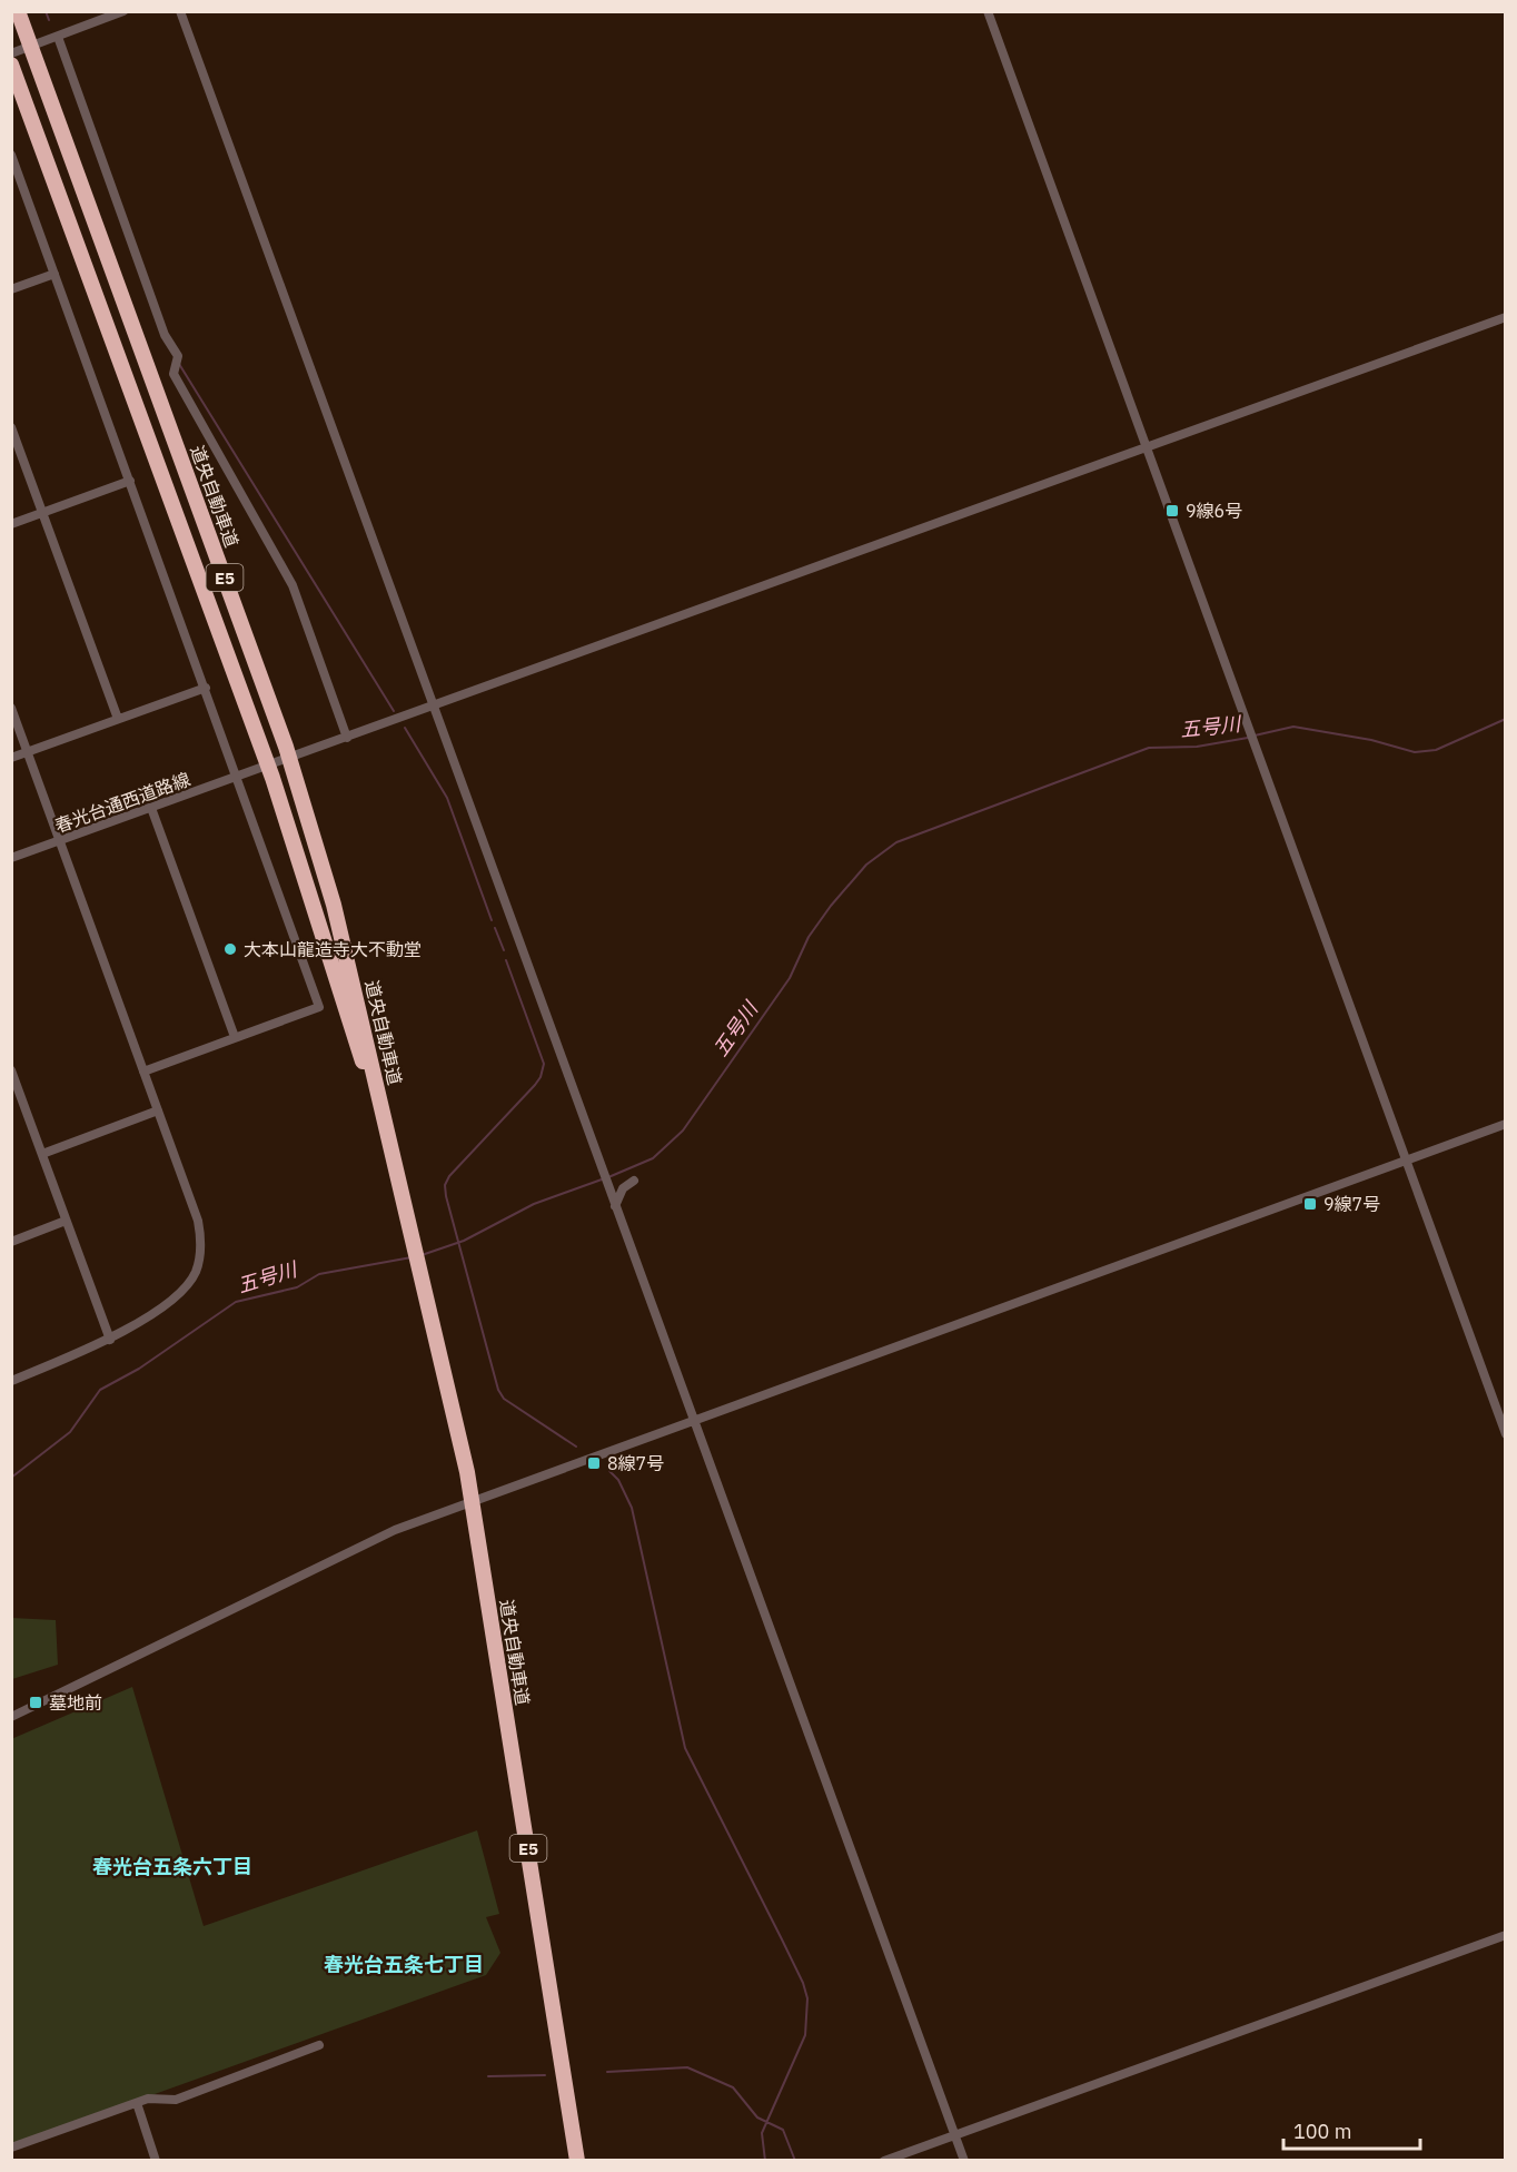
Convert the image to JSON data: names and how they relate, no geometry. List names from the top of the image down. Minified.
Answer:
{"streets":{"highway":["道央自動車道","E5"],"street":["春光台通西道路線"]},"districts":["春光台五条六丁目","春光台五条七丁目"],"water":["五号川"],"places":{"transit":["9線6号","9線7号","8線7号","墓地前"],"other":["大本山龍造寺大不動堂"]},"scale_bar":"100 m"}
